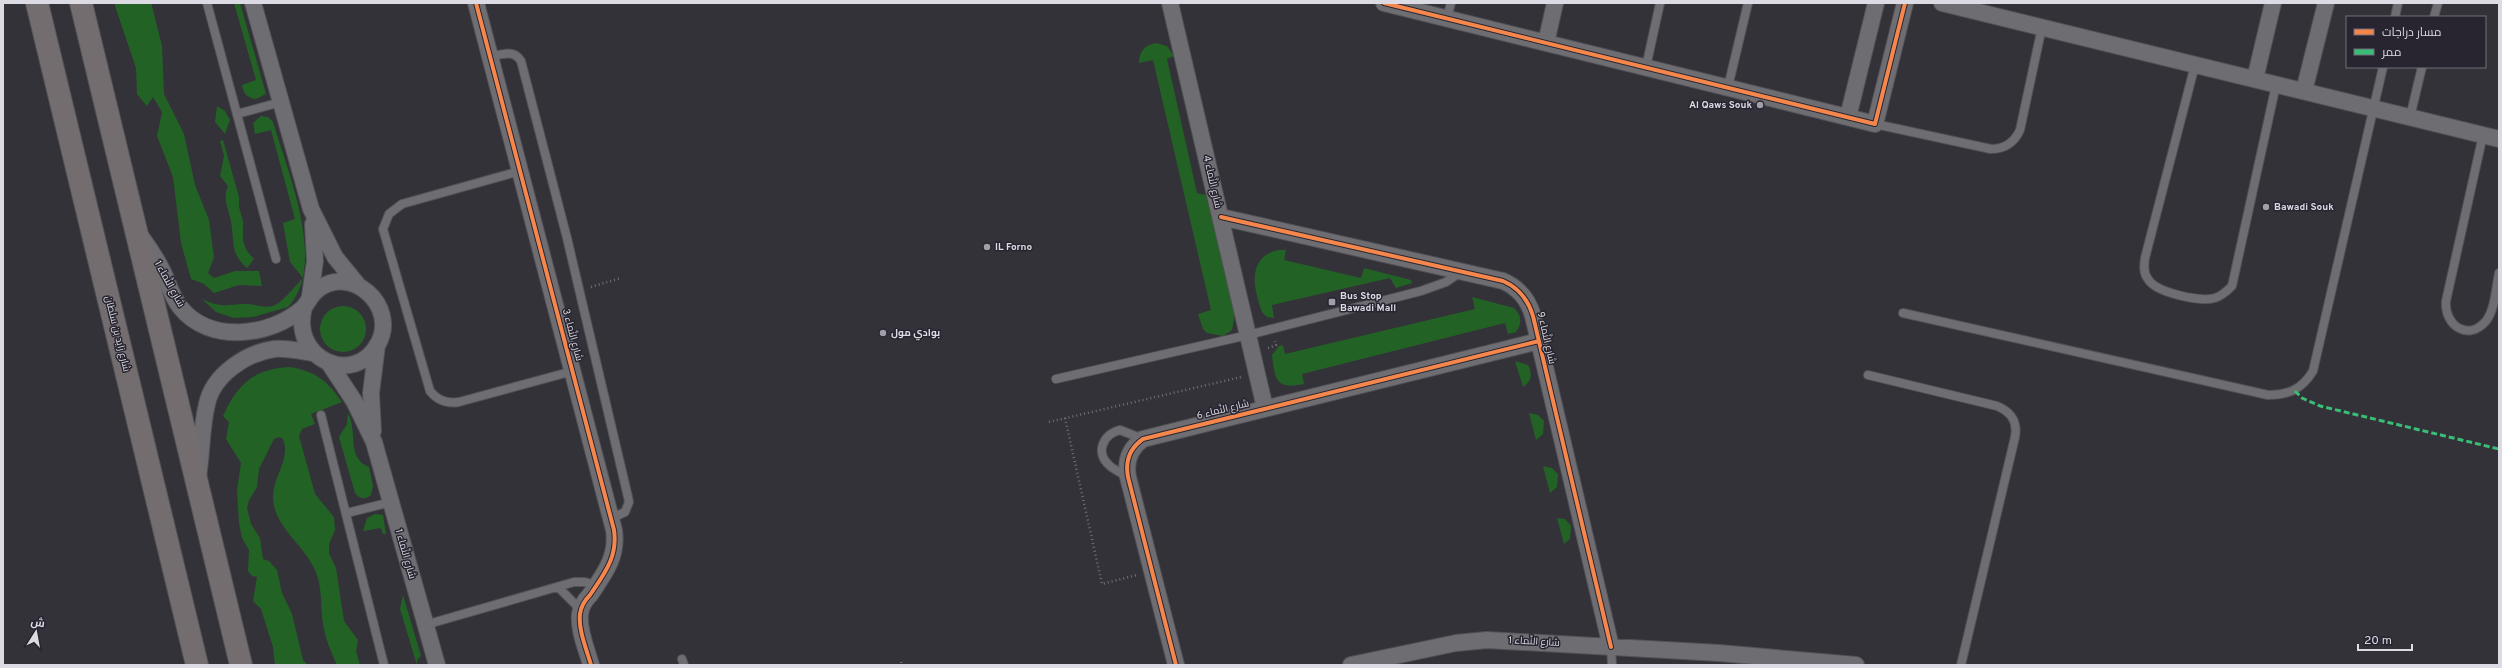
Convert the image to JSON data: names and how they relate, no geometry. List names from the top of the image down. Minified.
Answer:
{"streets":{"highway":["شارع زايد بن سلطان"],"street":["شارع النَّماء 4","شارع النَّماء 1","شارع النَّماء 3","شارع النَّماء 9","شارع النَّماء 6"]},"crossings":[["شارع النَّماء 4","شارع النَّماء 9"],["شارع النَّماء 4","شارع النَّماء 6"],["شارع النَّماء 1","شارع النَّماء 9"],["شارع النَّماء 9","شارع النَّماء 6"]],"places":{"other":["Al Qaws Souk","Bawadi Souk","IL Forno","بوادي مول"],"transit":["Bus Stop Bawadi Mall"]},"legend":["مسار دراجات","ممر"],"scale_bar":"20 m","north":"top"}
